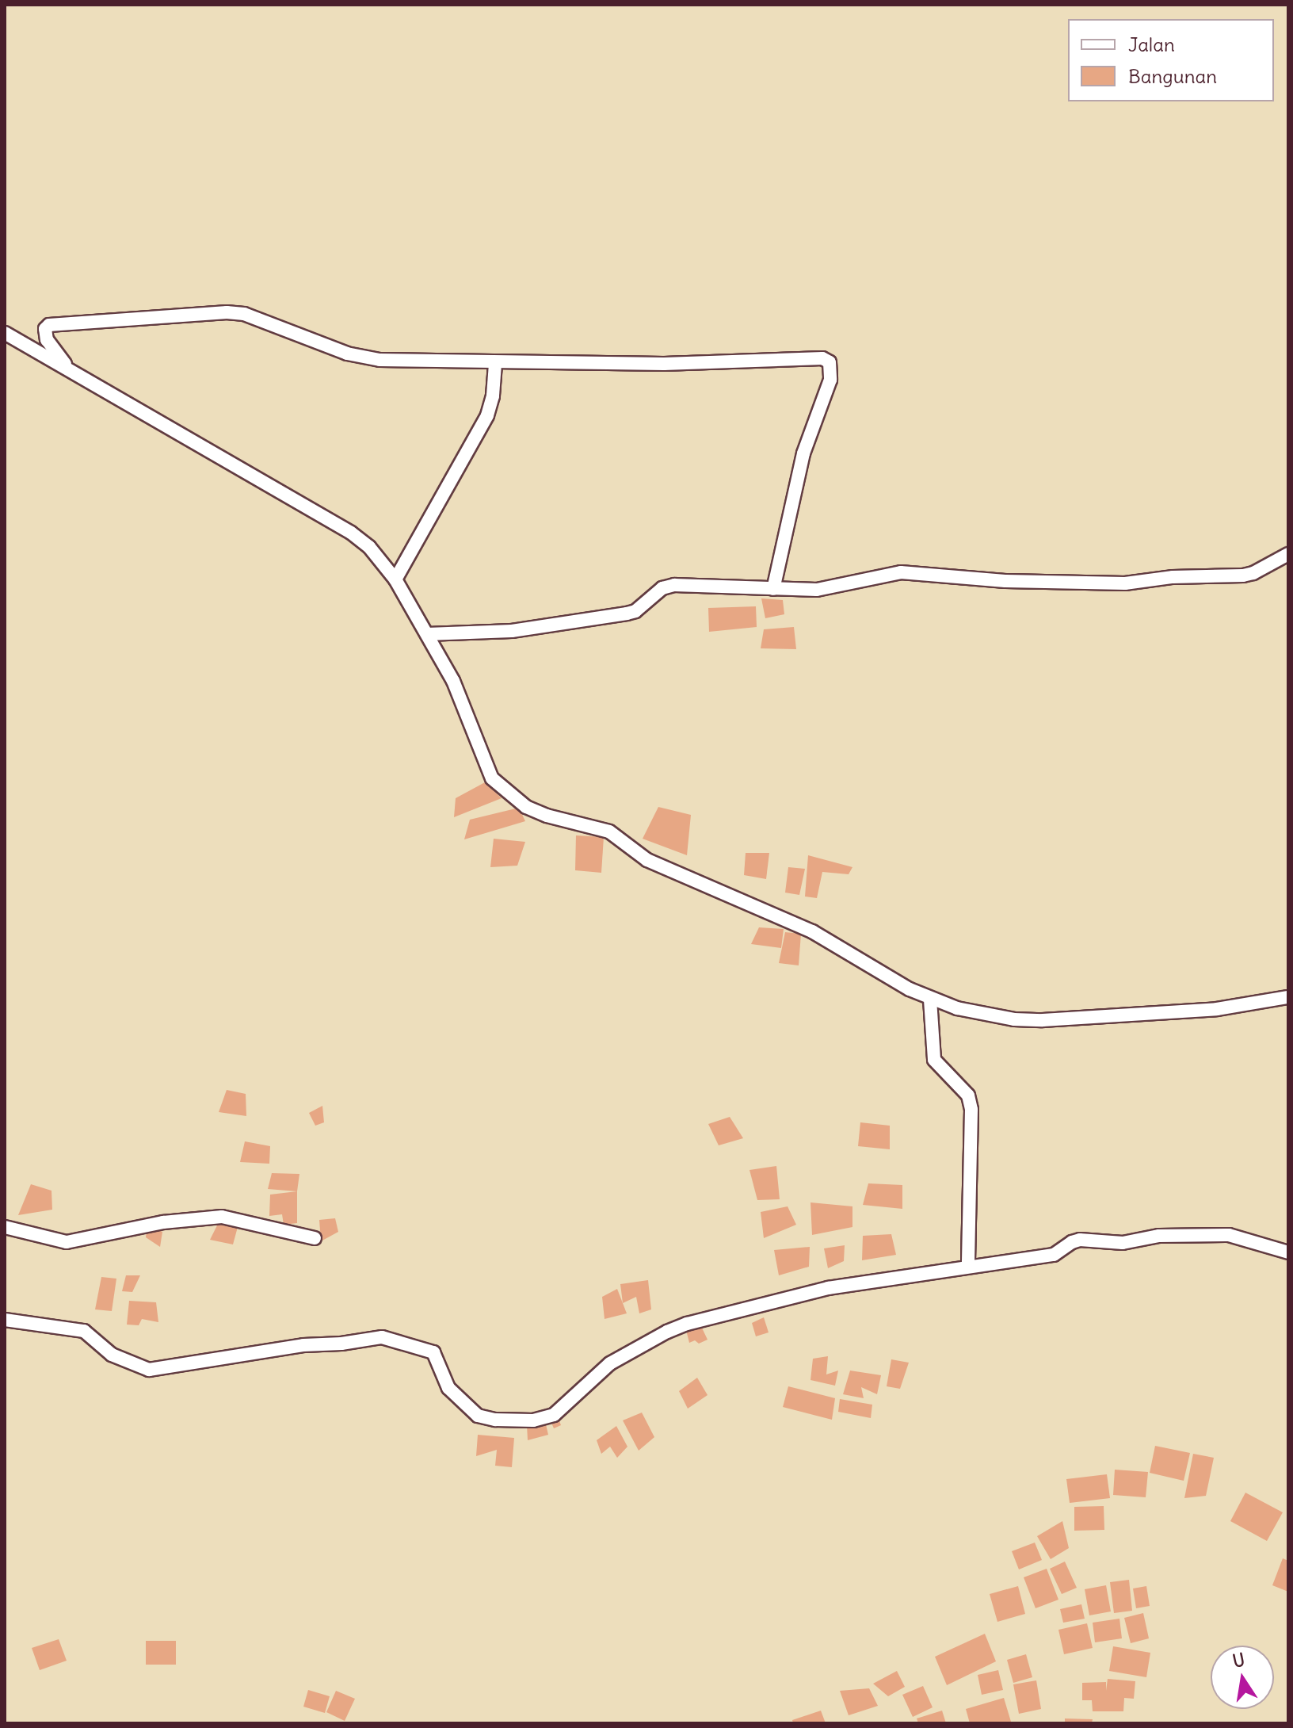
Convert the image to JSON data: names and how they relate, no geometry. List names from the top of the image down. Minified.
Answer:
{"legend":["Jalan","Bangunan"],"north":"top"}
